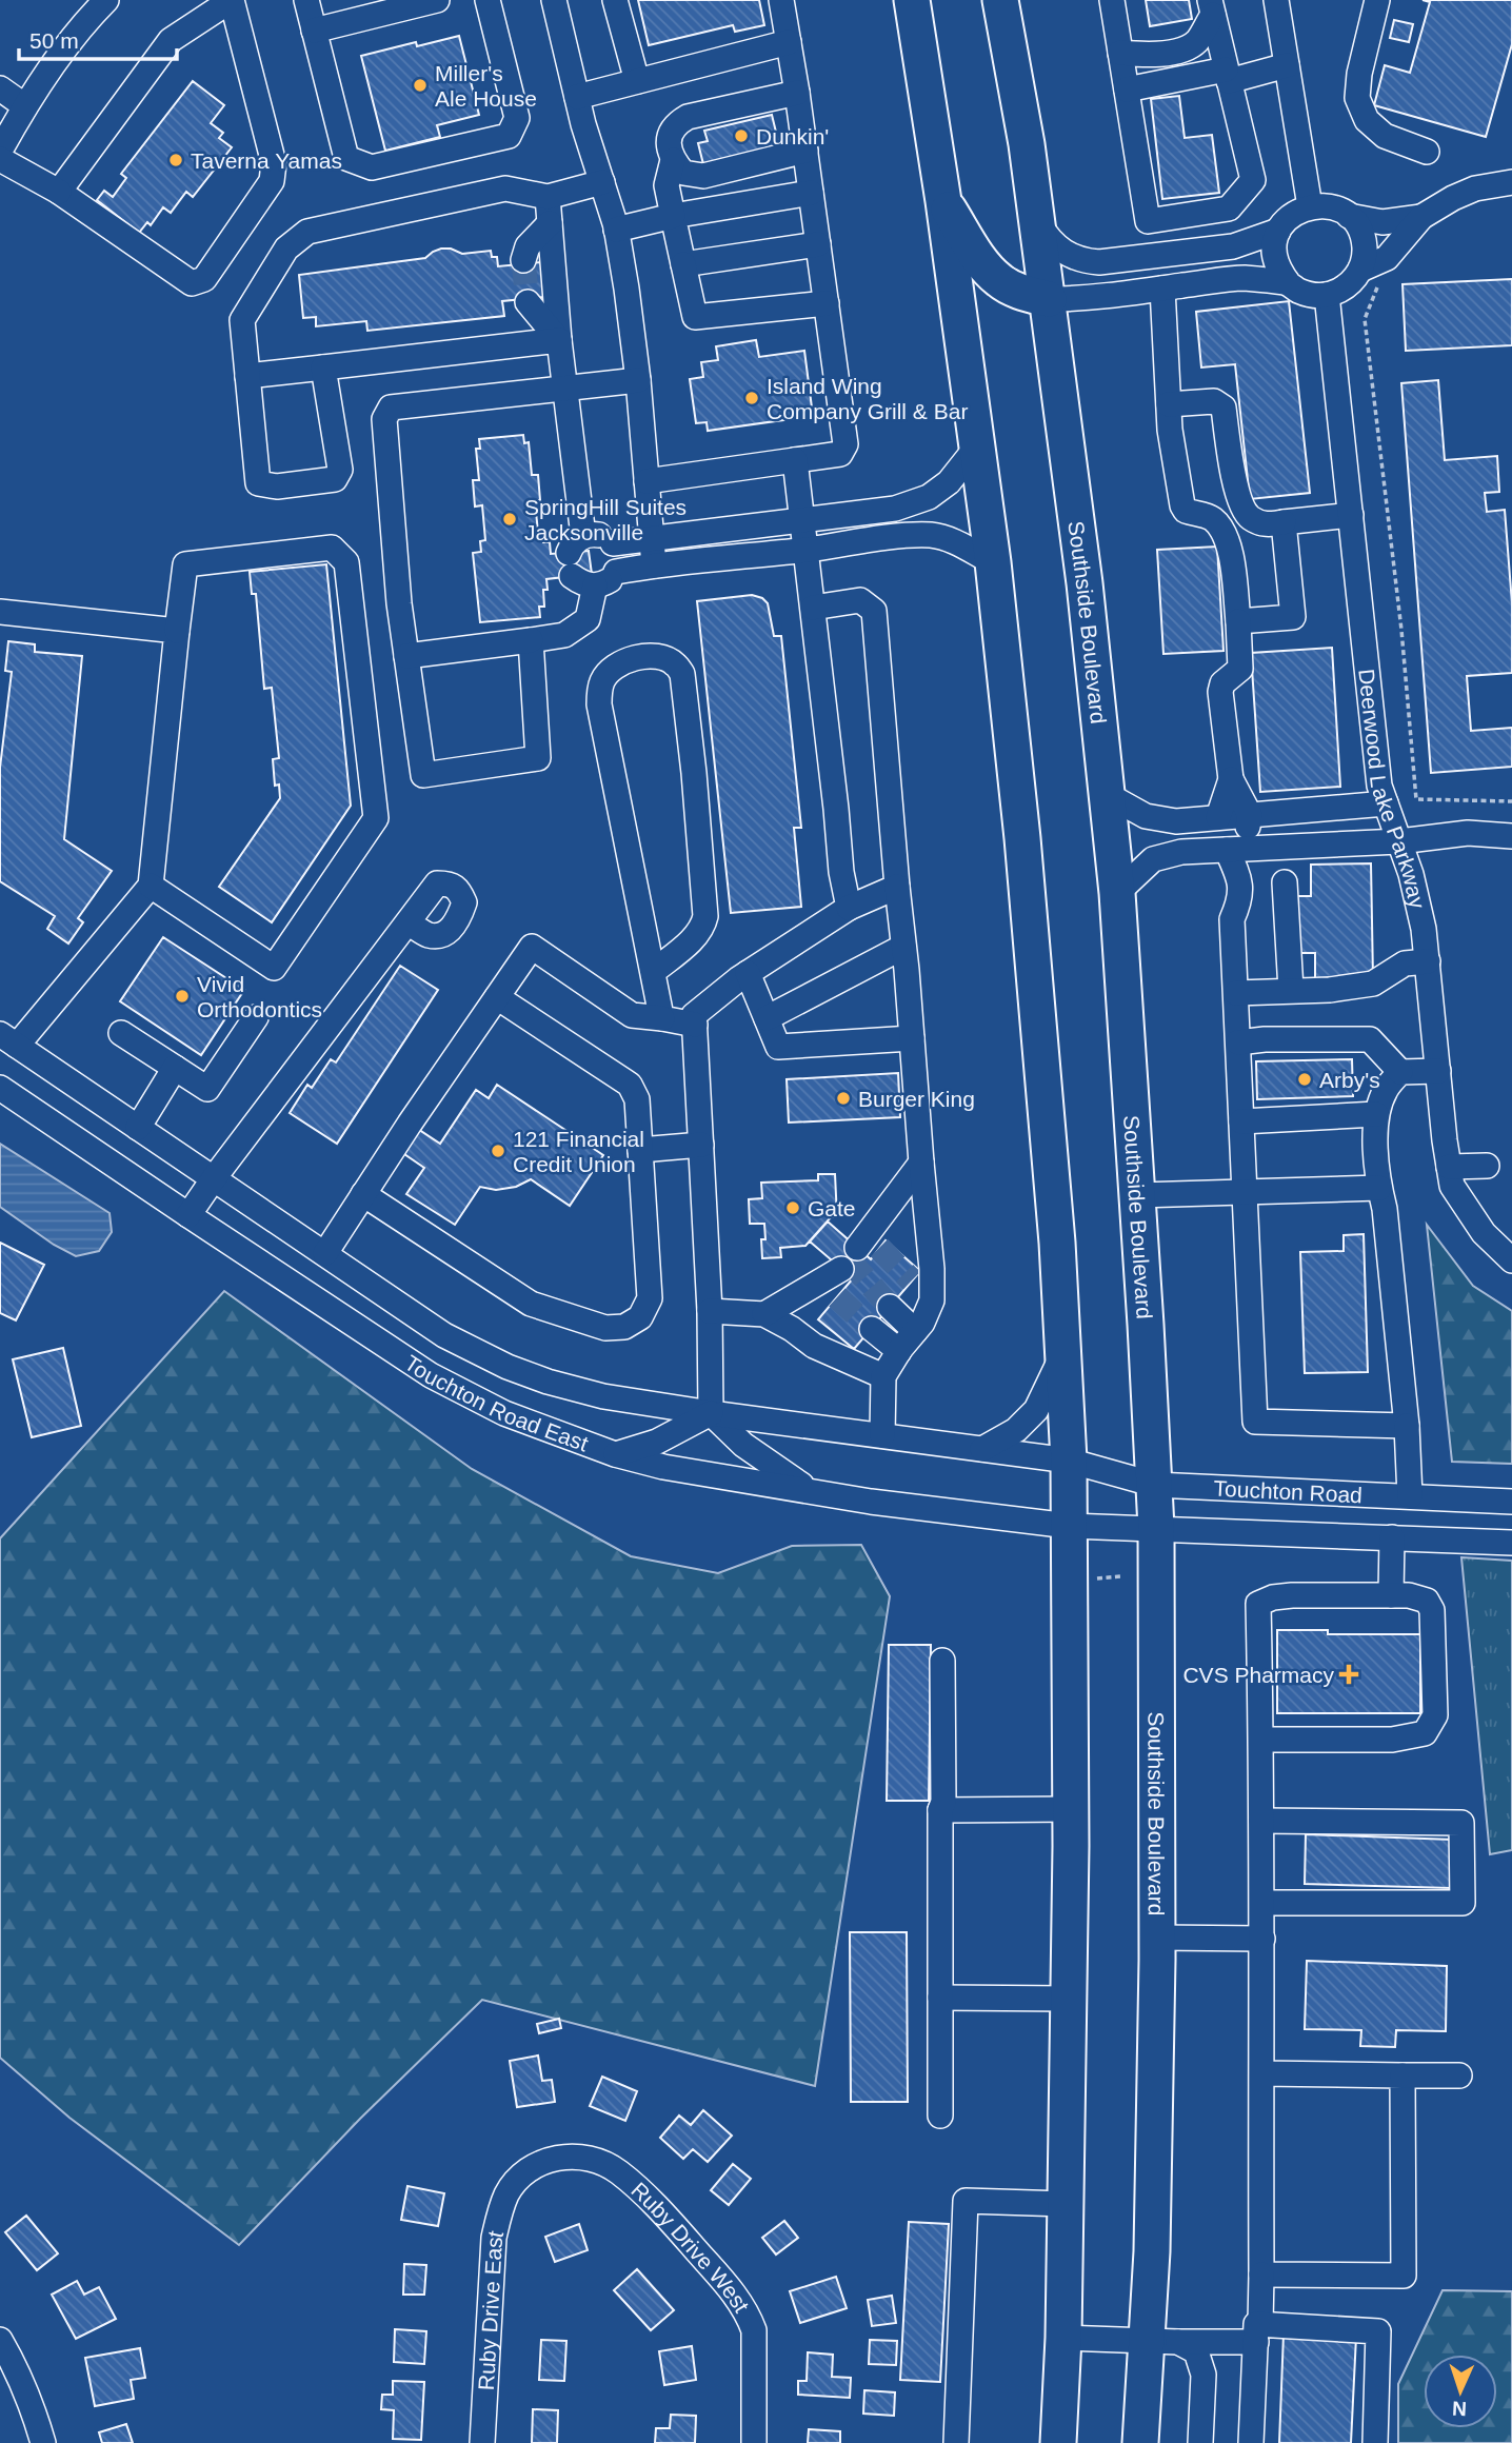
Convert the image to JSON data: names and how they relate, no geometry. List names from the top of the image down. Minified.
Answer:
{"streets":{"highway":["Southside Boulevard"],"street":["Deerwood Lake Parkway","Touchton Road East","Touchton Road","Ruby Drive West","Ruby Drive East"]},"crossings":[["Southside Boulevard","Touchton Road"],["Touchton Road East","Touchton Road"],["Ruby Drive West","Ruby Drive East"]],"places":{"other":["Miller's Ale House","Dunkin'","Taverna Yamas","Island Wing Company Grill & Bar","SpringHill Suites Jacksonville","Vivid Orthodontics","Arby's","Burger King","121 Financial Credit Union","Gate"],"health":["CVS Pharmacy"]},"scale_bar":"50 m","north":"bottom"}
